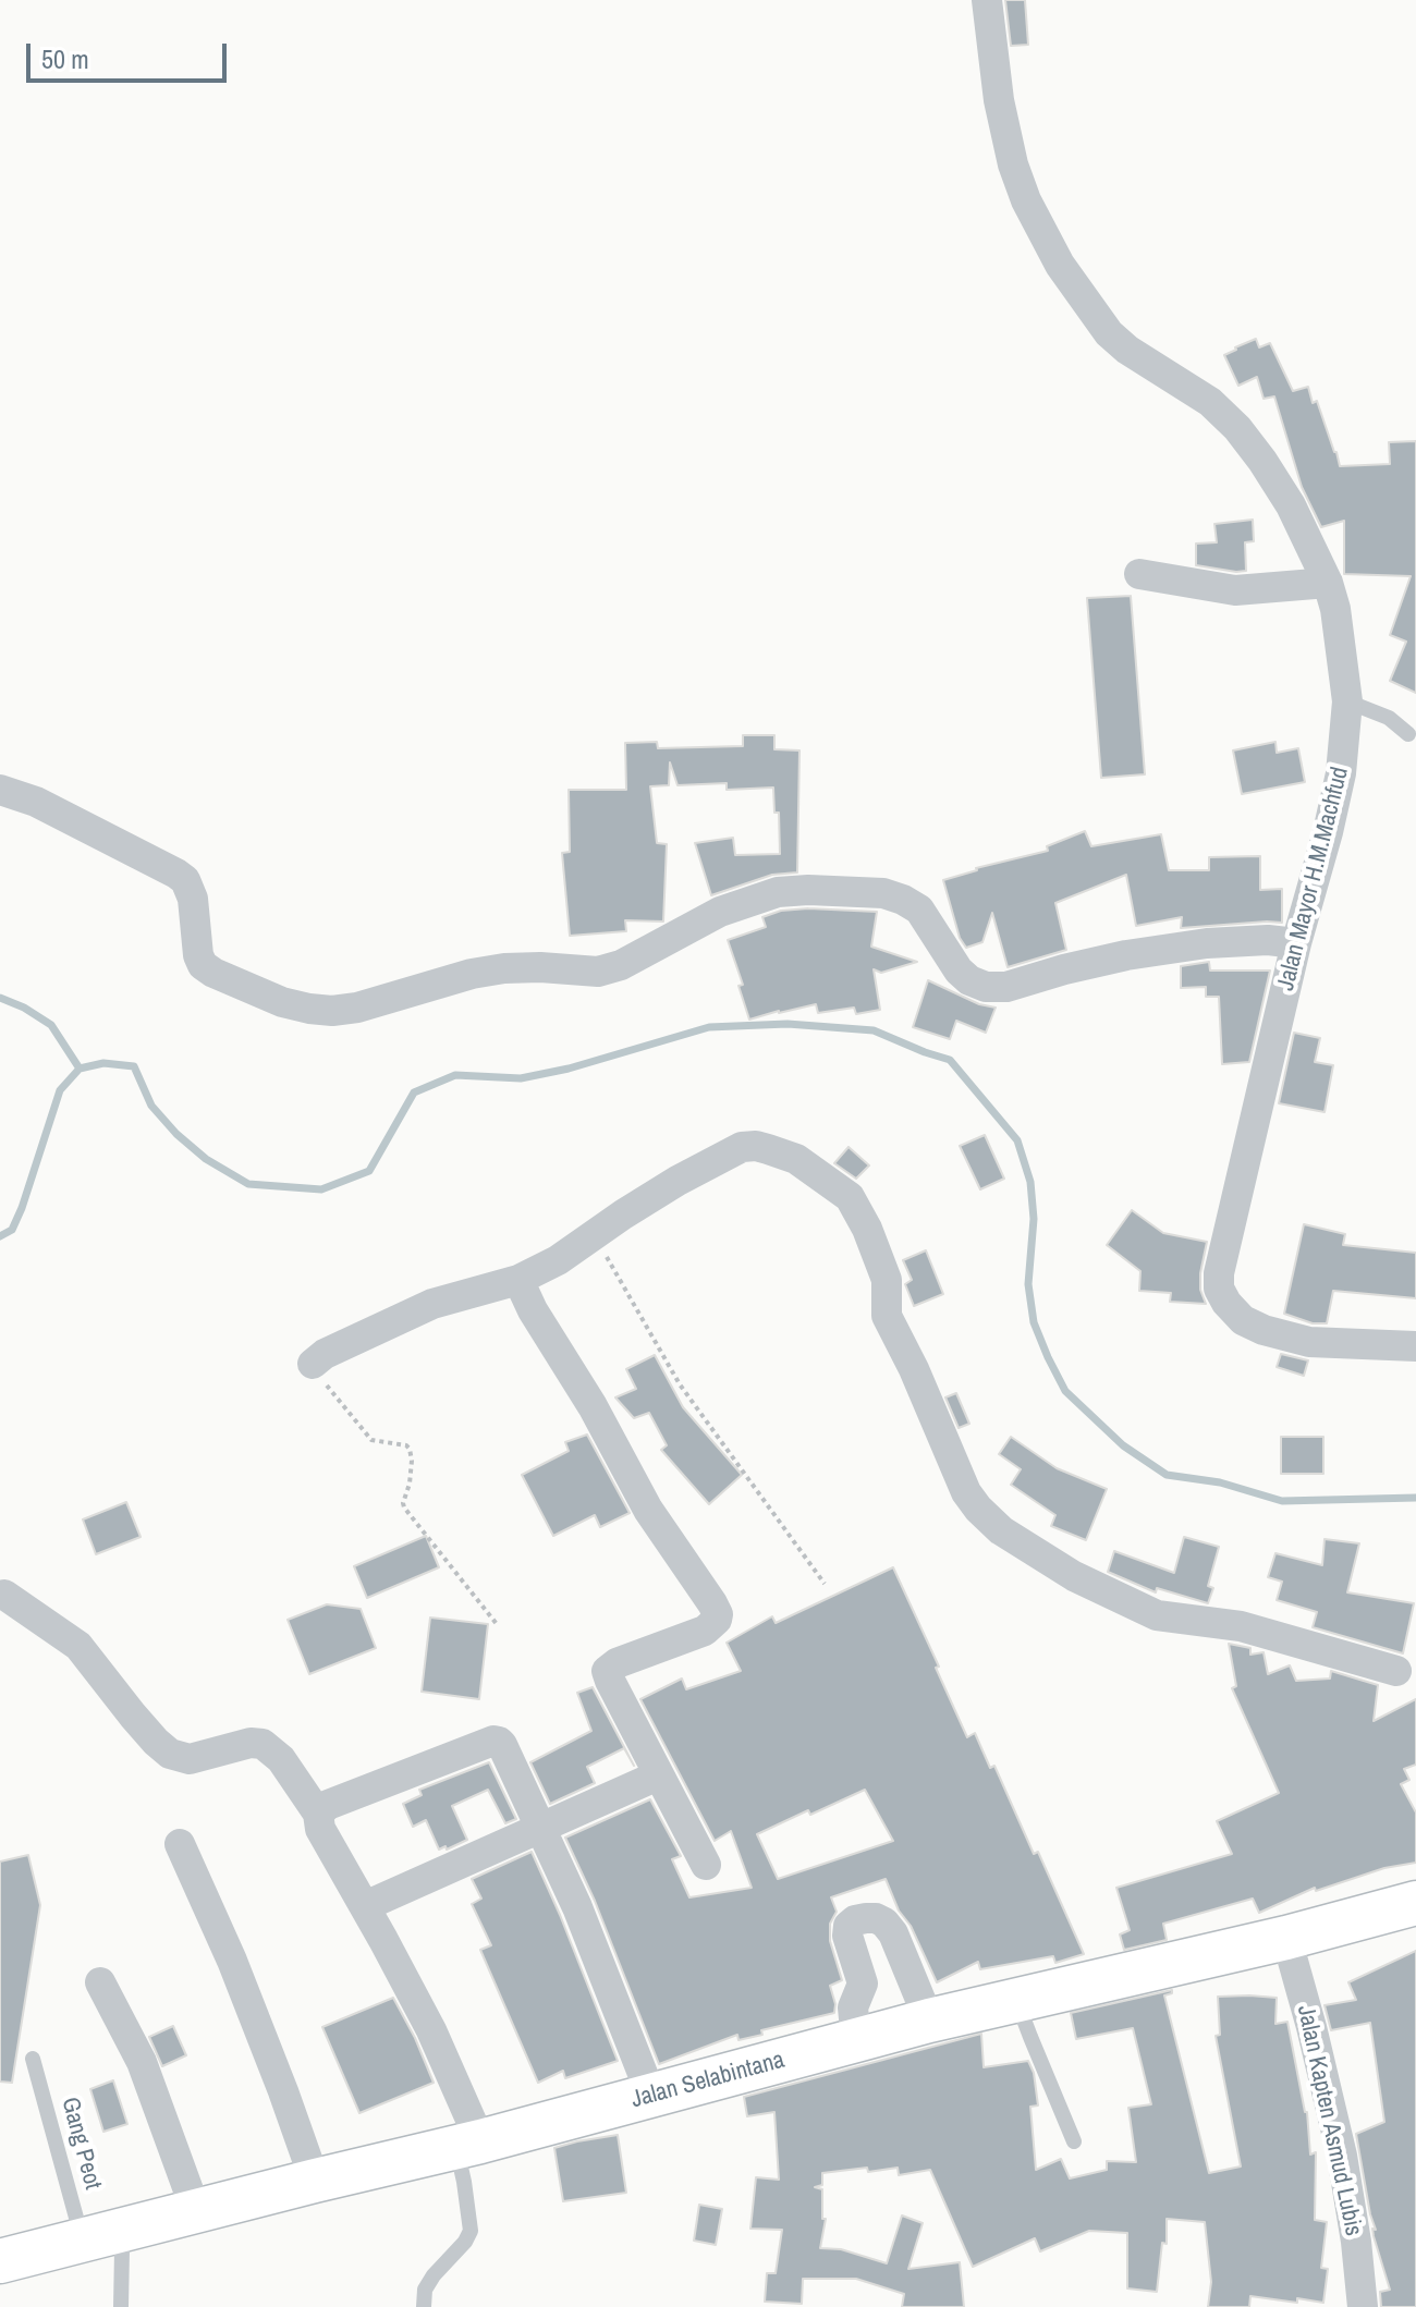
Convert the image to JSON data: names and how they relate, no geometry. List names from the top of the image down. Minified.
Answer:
{"streets":{"street":["Jalan Mayor H.M.Machfud","Jalan Selabintana","Jalan Kapten Asmud Lubis"],"lane":["Gang Peot"]},"crossings":[["Jalan Selabintana","Jalan Kapten Asmud Lubis"],["Jalan Selabintana","Gang Peot"]],"scale_bar":"50 m"}
